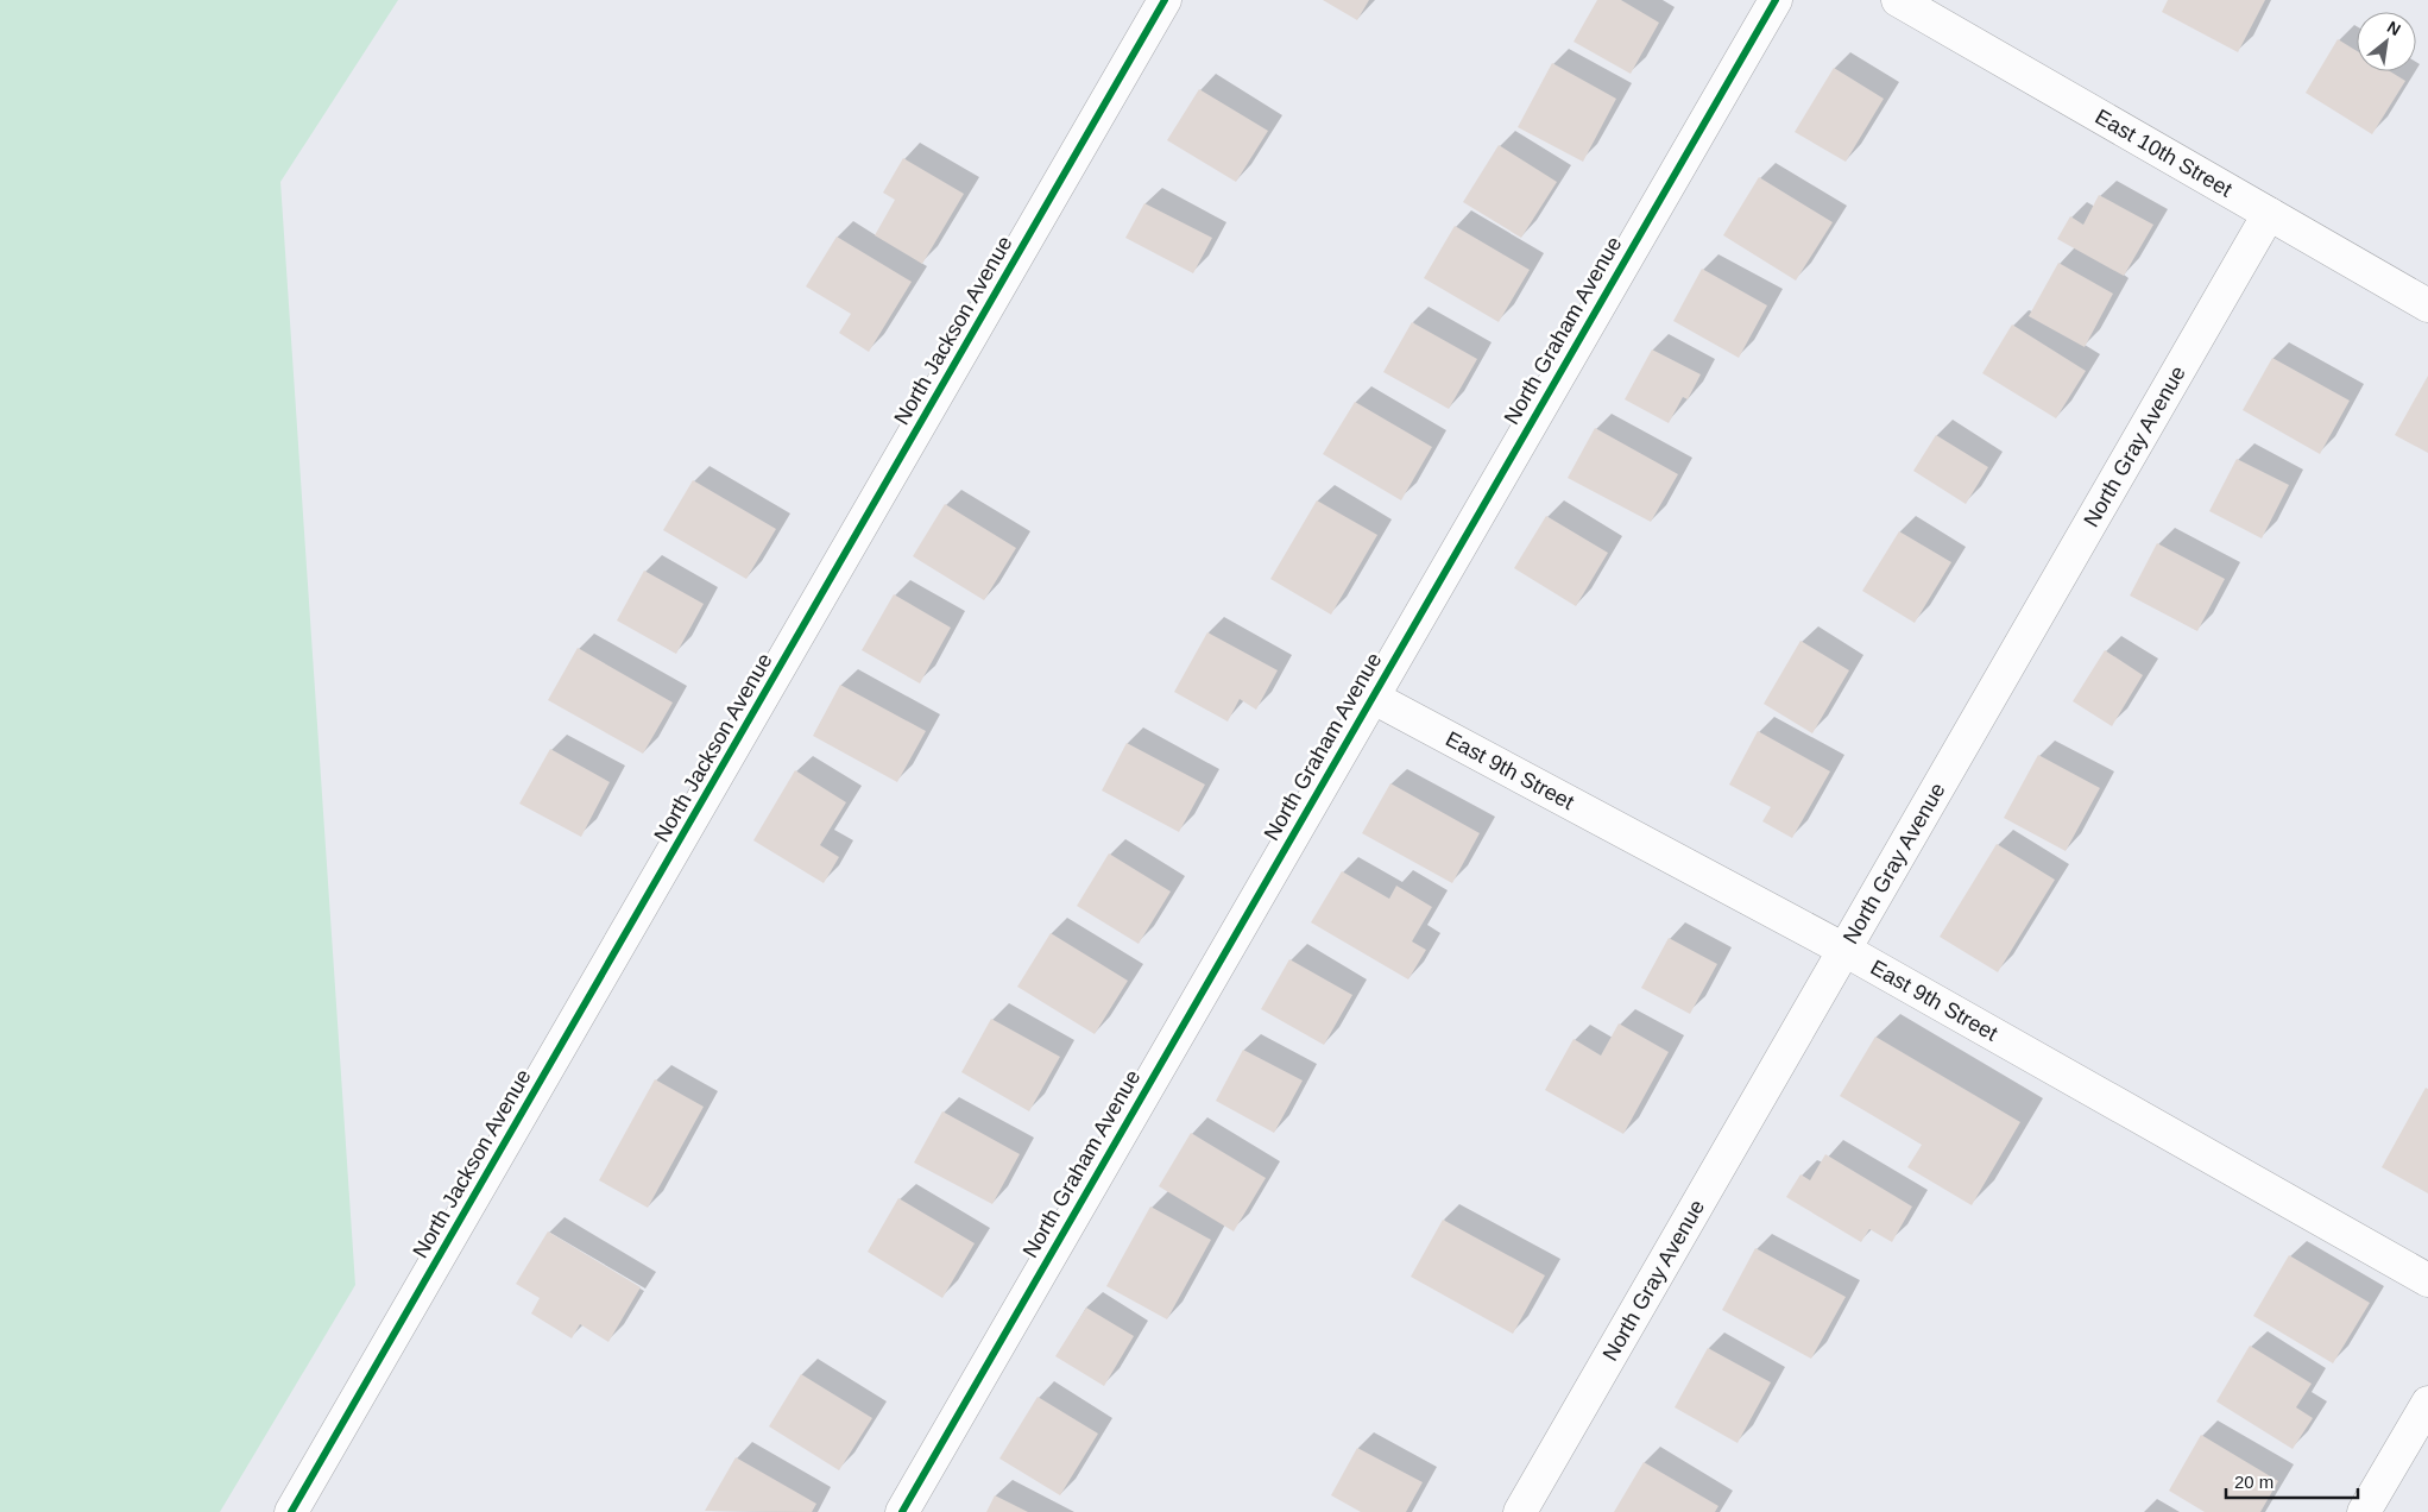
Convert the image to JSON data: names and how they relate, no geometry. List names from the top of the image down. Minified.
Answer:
{"streets":{"street":["East 10th Street","North Jackson Avenue","North Graham Avenue","North Gray Avenue","East 9th Street"]},"crossings":[["East 10th Street","North Gray Avenue"],["North Graham Avenue","East 9th Street"],["North Gray Avenue","East 9th Street"]],"scale_bar":"20 m","north":"top right"}
